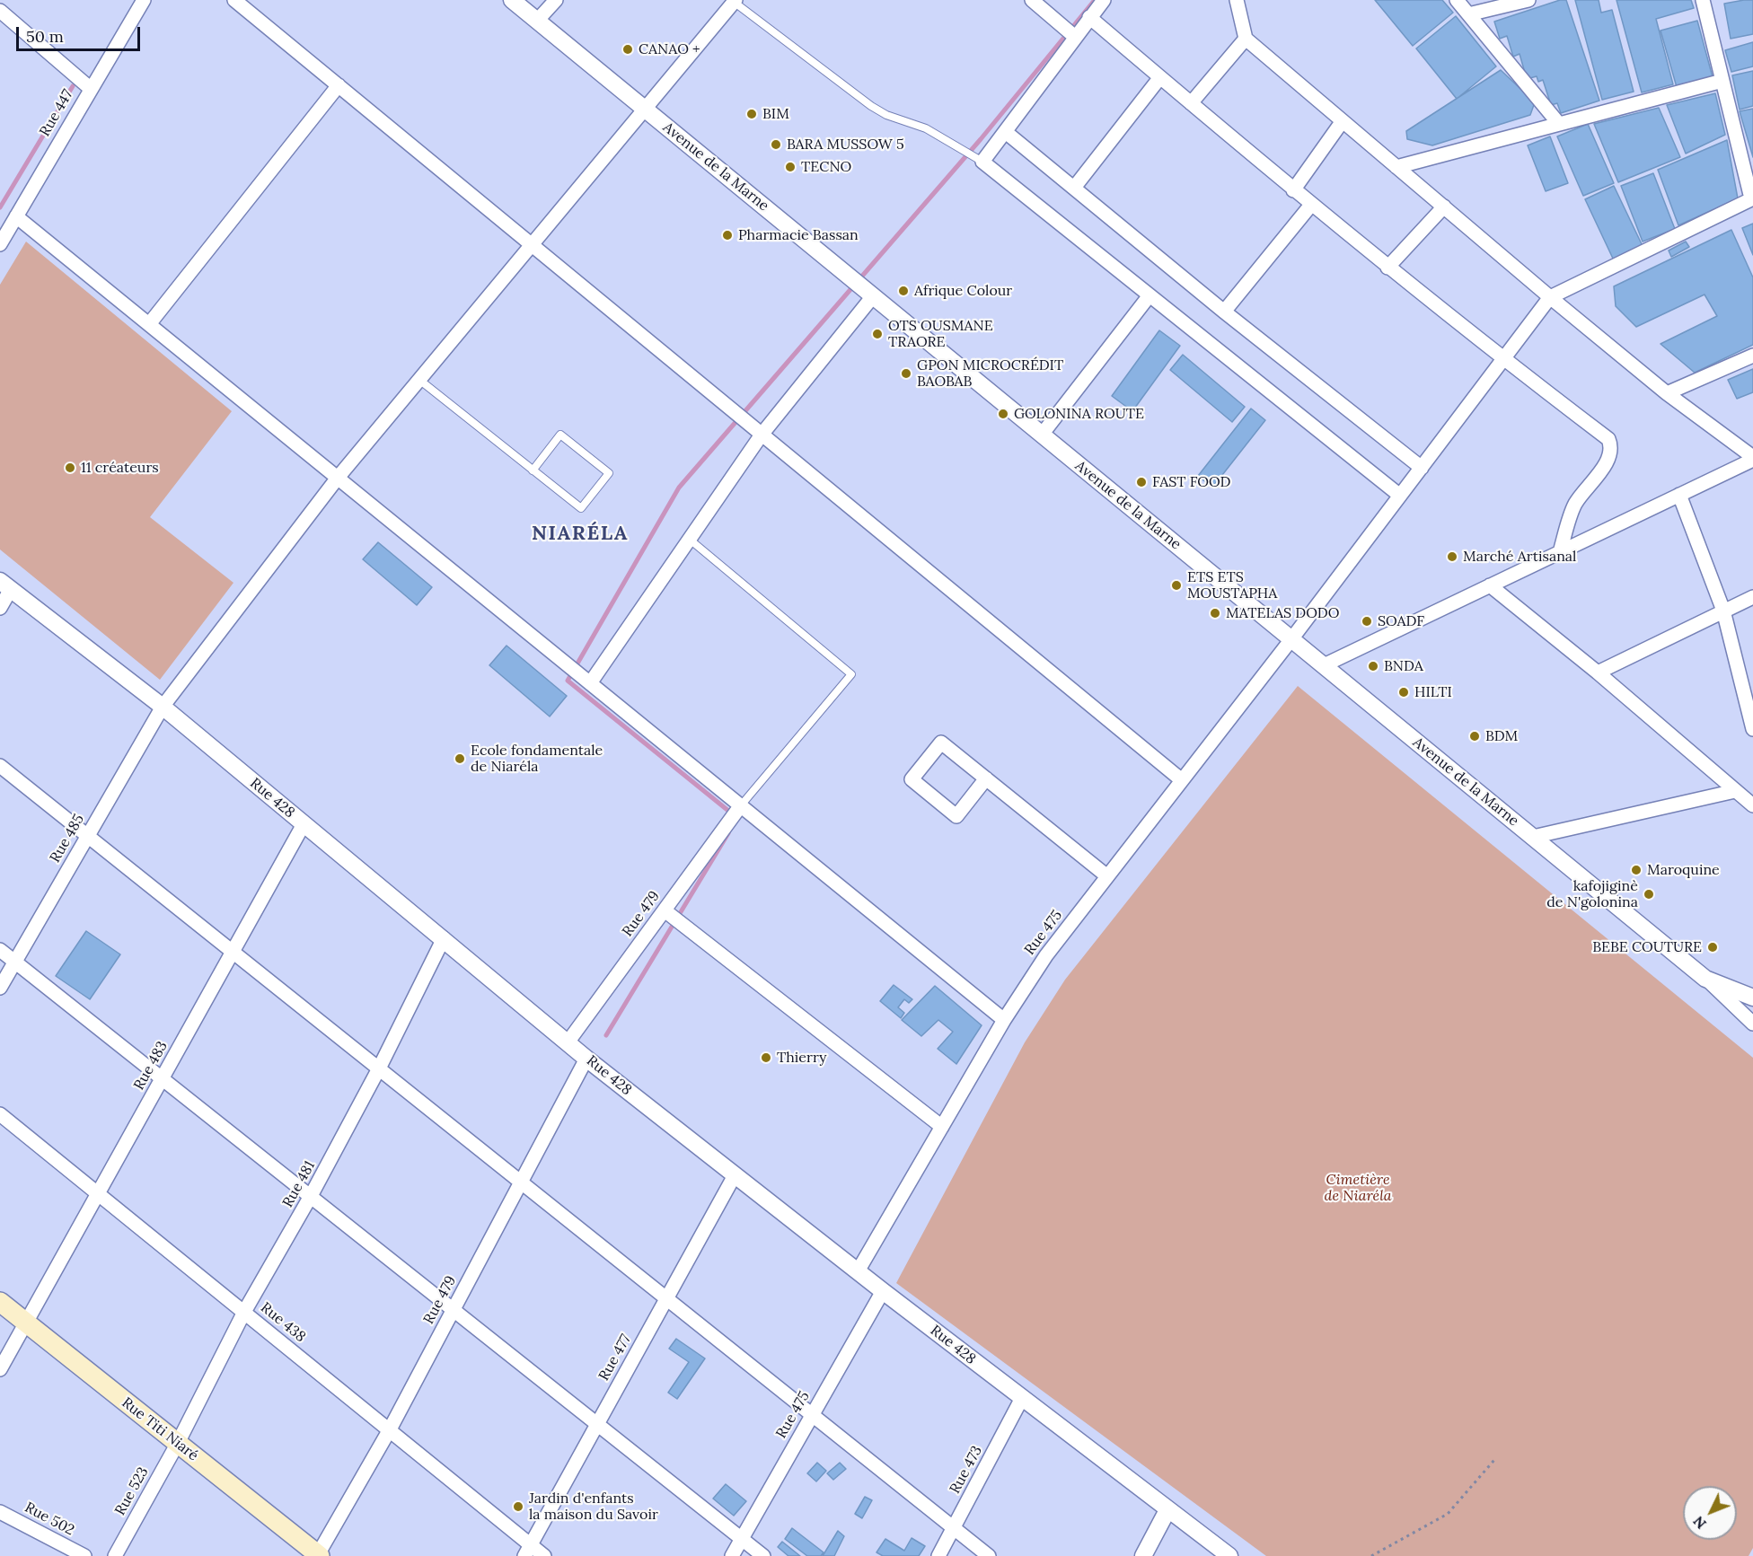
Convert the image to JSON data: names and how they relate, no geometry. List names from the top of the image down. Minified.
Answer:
{"streets":{"main road":["Rue Titi Niaré"],"street":["Rue 447","Avenue de la Marne","Rue 428","Rue 485","Rue 479","Rue 475","Rue 483","Rue 481","Rue 438","Rue 477","Rue 473","Rue 523","Rue 502"]},"crossings":[["Avenue de la Marne","Rue 485"],["Avenue de la Marne","Rue 475"],["Rue 428","Rue 485"],["Rue 428","Rue 479"],["Rue 428","Rue 475"],["Rue 428","Rue 483"],["Rue 428","Rue 481"],["Rue 428","Rue 477"],["Rue 428","Rue 473"],["Rue 479","Rue 438"],["Rue 479","Rue Titi Niaré"],["Rue 483","Rue 438"],["Rue 483","Rue Titi Niaré"],["Rue 481","Rue 438"],["Rue 481","Rue Titi Niaré"],["Rue 481","Rue 523"],["Rue 438","Rue 477"],["Rue Titi Niaré","Rue 523"]],"districts":["NIARÉLA"],"parks":["Cimetière de Niaréla"],"places":["CANAO +","BIM","BARA MUSSOW 5","TECNO","Pharmacie Bassan","Afrique Colour","OTS OUSMANE TRAORE","GPON MICROCRÉDIT BAOBAB","GOLONINA ROUTE","11 créateurs","FAST FOOD","Marché Artisanal","ETS ETS MOUSTAPHA","MATELAS DODO","SOADF","BNDA","HILTI","BDM","Ecole fondamentale de Niaréla","Maroquine","kafojiginè de N'golonina","BEBE COUTURE","Thierry","Jardin d'enfants la maison du Savoir"],"scale_bar":"50 m","north":"bottom left"}
